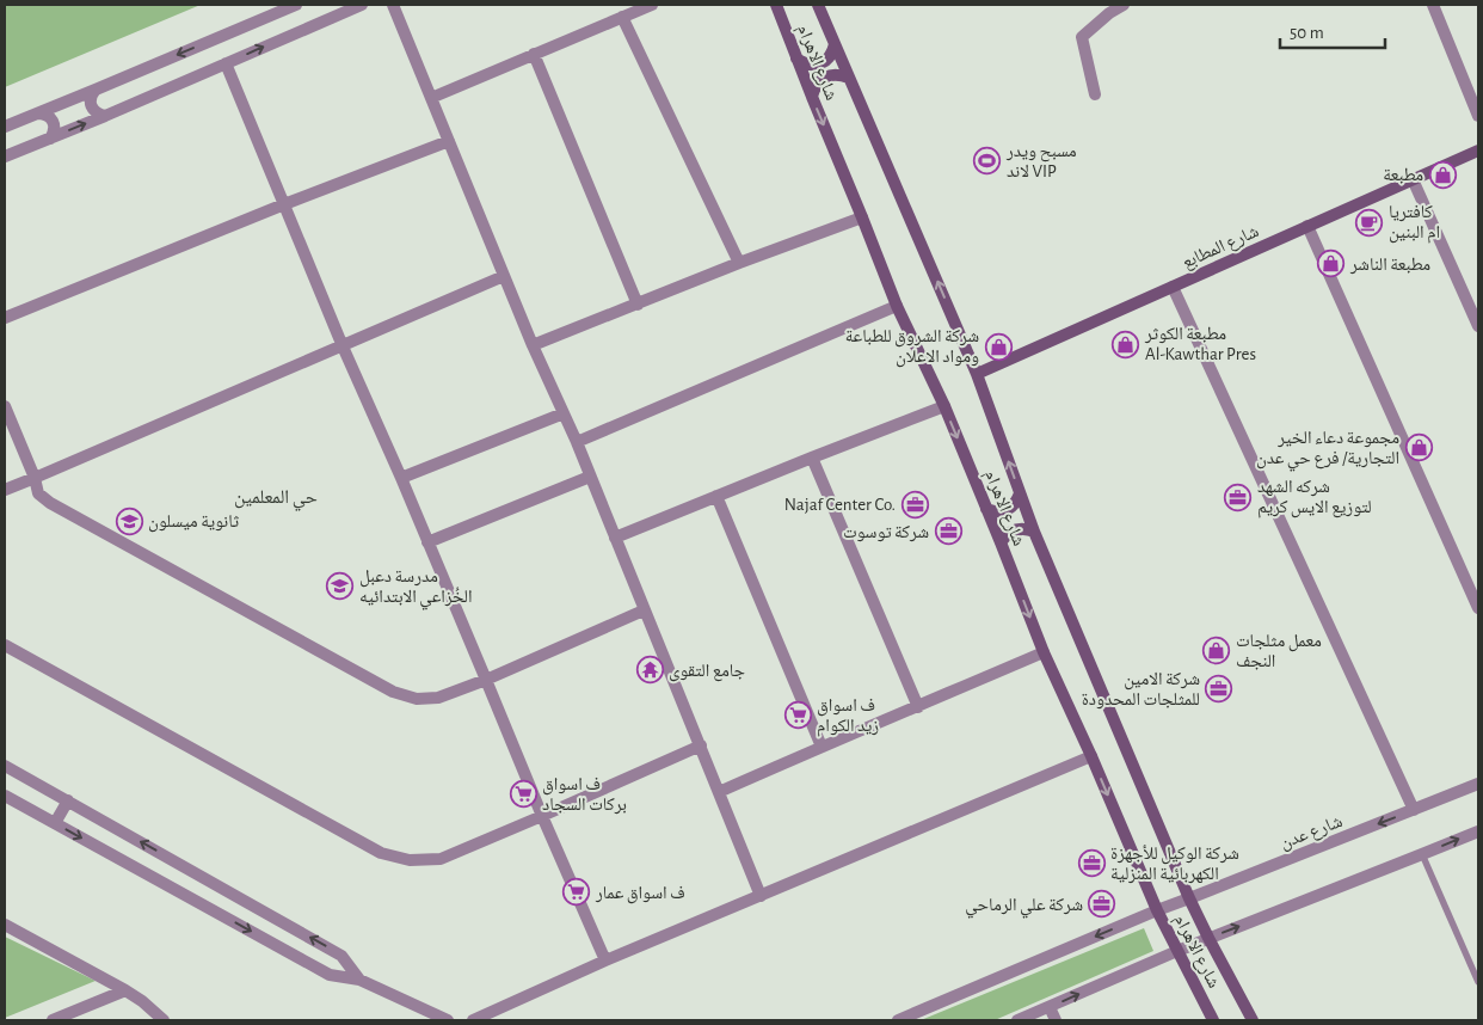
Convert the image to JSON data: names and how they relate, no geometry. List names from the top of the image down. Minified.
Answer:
{"streets":{"main road":["شارع الاهرام","شارع المطابع"],"street":["شارع عدن"]},"crossings":[["شارع الاهرام","شارع المطابع"],["شارع الاهرام","شارع عدن"]],"districts":["حي المعلمین"],"places":{"sports":["مسبح ويدر لاند VIP"],"shop":["مطبعة","مطبعة الناشر","مطبعة الكوثر Al-Kawthar Pres","شركة الشروق للطباعة ومواد الاعلان","مجموعة دعاء الخير التجارية/ فرع حي عدن","معمل مثلجات النجف"],"cafe":["كافتريا ام البنين"],"office":["شركه الشهد لتوزيع الايس كريم","Najaf Center Co.","شركة توسوت","شركة الامين للمثلجات المحدودة","شركة الوكيل للأجهزة الكهربائية المنزلية","شركة علي الرماحي"],"school or university":["ثانوية ميسلون","مدرسة دعبل الخُزاعي الابتدائيه"],"temple":["جامع التقوى"],"supermarket":["ف اسواق زيد الكوام","ف اسواق بركات السجاد","ف اسواق عمار"]},"scale_bar":"50 m"}
